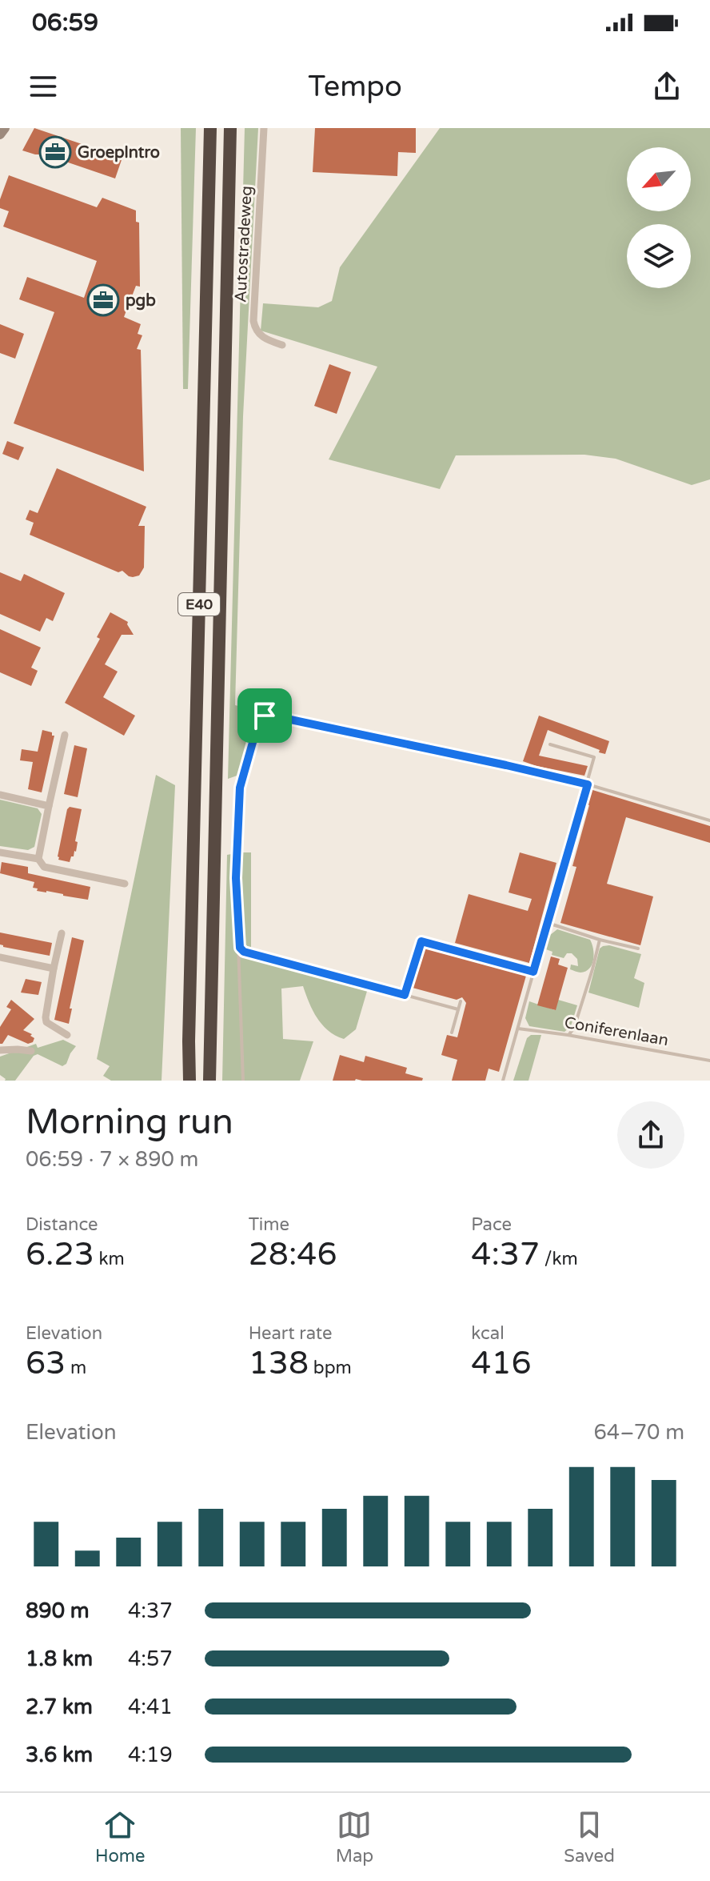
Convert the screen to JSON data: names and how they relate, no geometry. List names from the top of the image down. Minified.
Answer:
{"streets":{"highway":["E40"],"street":["Autostradeweg"],"lane":["Coniferenlaan"]},"places":{"office":["GroepIntro","pgb"]},"north":"bottom left","page":{"status":"06:59","header":"Tempo","heading":["Morning run","06:59 · 7 × 890 m"],"stats":[["Distance","6.23 km"],["Time","28:46"],["Pace","4:37 /km"],["Elevation","63 m"],["Heart rate","138 bpm"],["kcal","416"]],"chart":["Elevation","64–70 m"],"list":[{"name":"890 m","note":"4:37"},{"name":"1.8 km","note":"4:57"},{"name":"2.7 km","note":"4:41"},{"name":"3.6 km","note":"4:19"}],"tabs":["Home","Map","Saved"]}}
